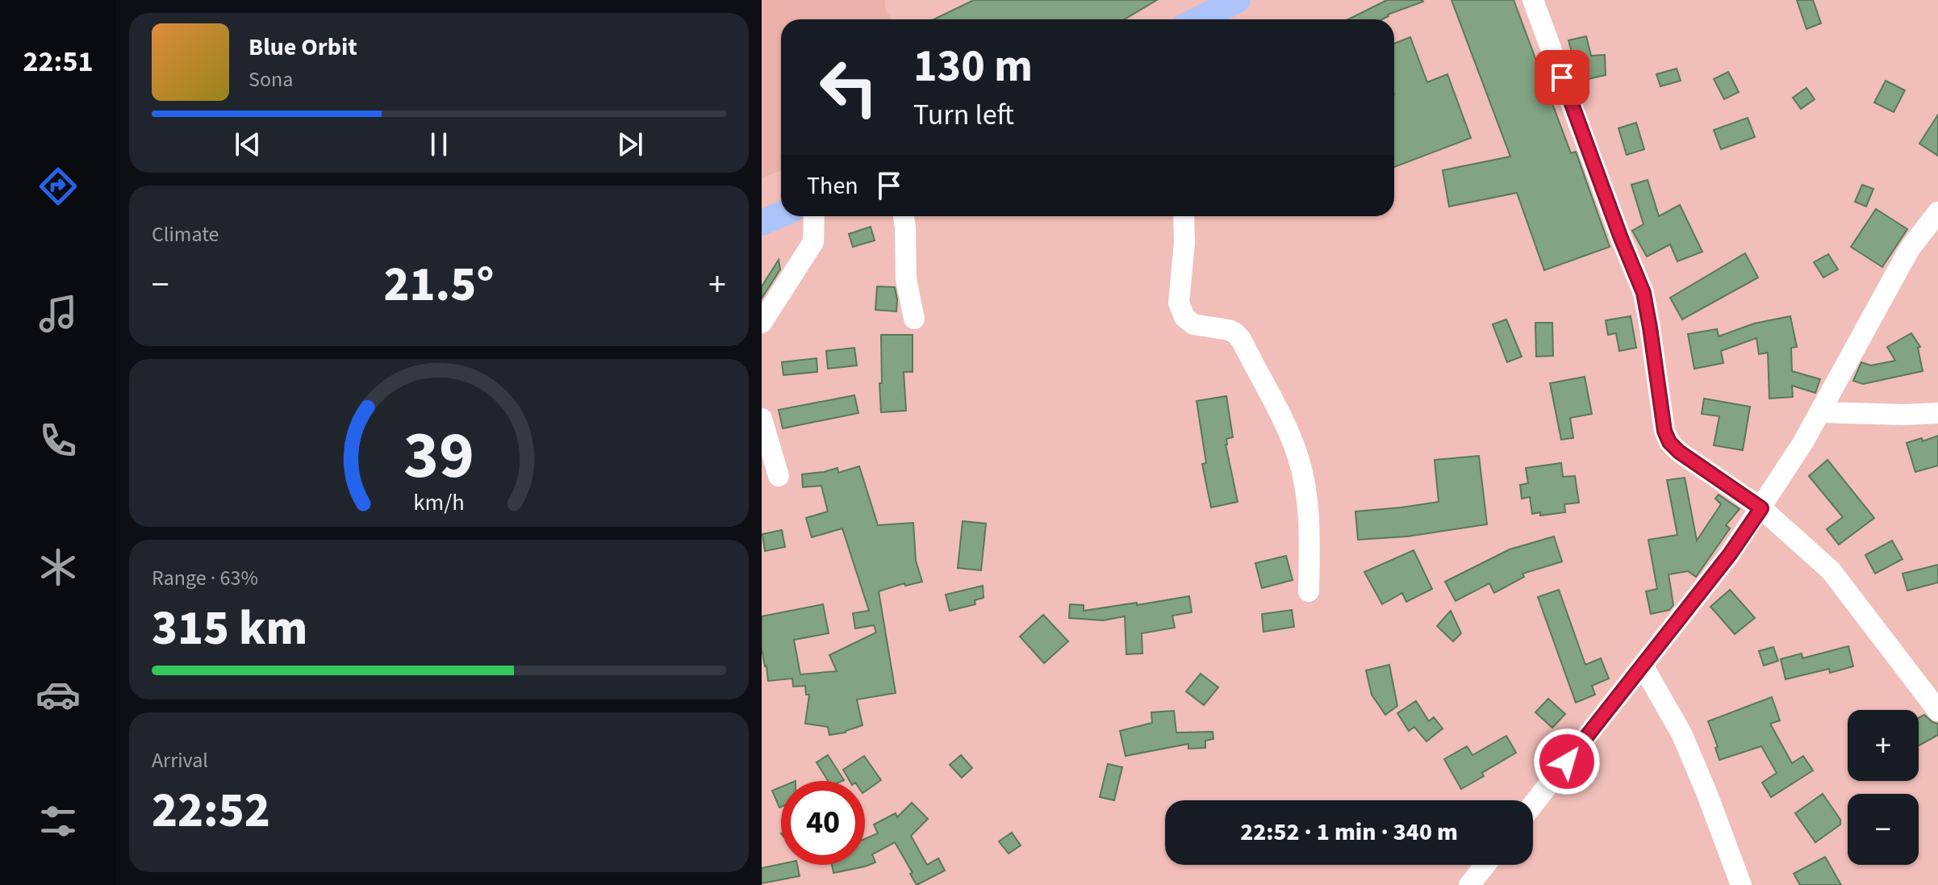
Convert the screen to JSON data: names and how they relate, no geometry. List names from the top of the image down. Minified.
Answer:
{"page":{"tabs":"22:51","turn":["130 m","Turn left"],"song":["Blue Orbit","Sona"],"then":"Then","tile":["Climate",["Range · 63%","315 km"],["Arrival","22:52"]],"heat":["−","21.5°","+"],"map_buttons":["+","−"],"limit":"40","trip":"22:52 · 1 min · 340 m","gauge":["39","km/h"]}}
